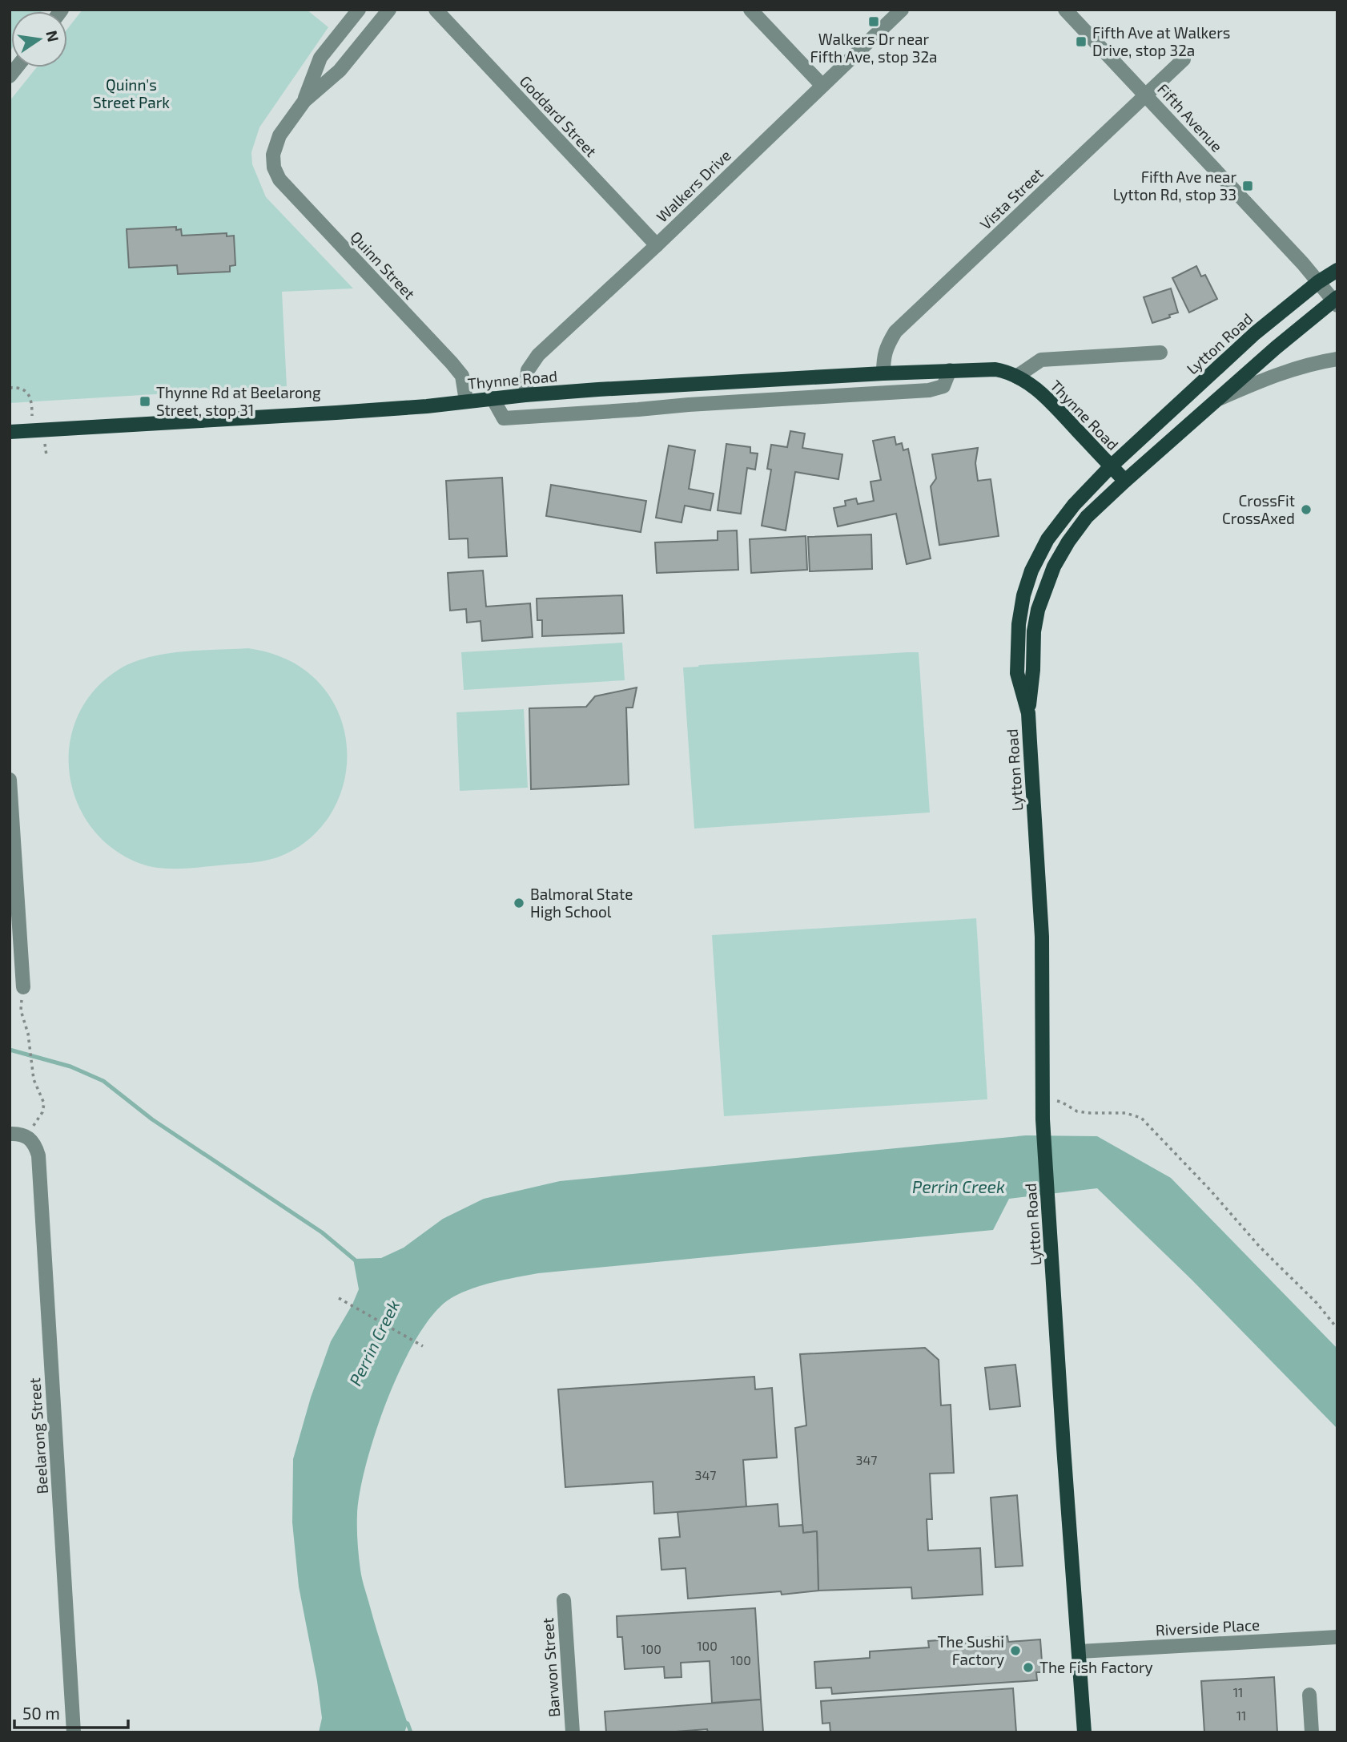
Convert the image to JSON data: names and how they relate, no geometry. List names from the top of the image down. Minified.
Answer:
{"streets":{"main road":["Lytton Road","Thynne Road"],"street":["Goddard Street","Fifth Avenue","Walkers Drive","Vista Street","Quinn Street","Beelarong Street","Riverside Place","Barwon Street"]},"crossings":[["Goddard Street","Walkers Drive"],["Fifth Avenue","Vista Street"],["Fifth Avenue","Lytton Road"],["Walkers Drive","Thynne Road"],["Vista Street","Thynne Road"],["Quinn Street","Thynne Road"],["Lytton Road","Thynne Road"],["Lytton Road","Riverside Place"]],"water":["Perrin Creek"],"parks":["Quinn's Street Park"],"places":{"transit":["Walkers Dr near Fifth Ave, stop 32a","Fifth Ave at Walkers Drive, stop 32a","Fifth Ave near Lytton Rd, stop 33","Thynne Rd at Beelarong Street, stop 31"],"other":["CrossFit CrossAxed","Balmoral State High School","The Sushi Factory","The Fish Factory"]},"house_numbers":["347","347","100","100","100","11","11"],"scale_bar":"50 m","north":"right"}
